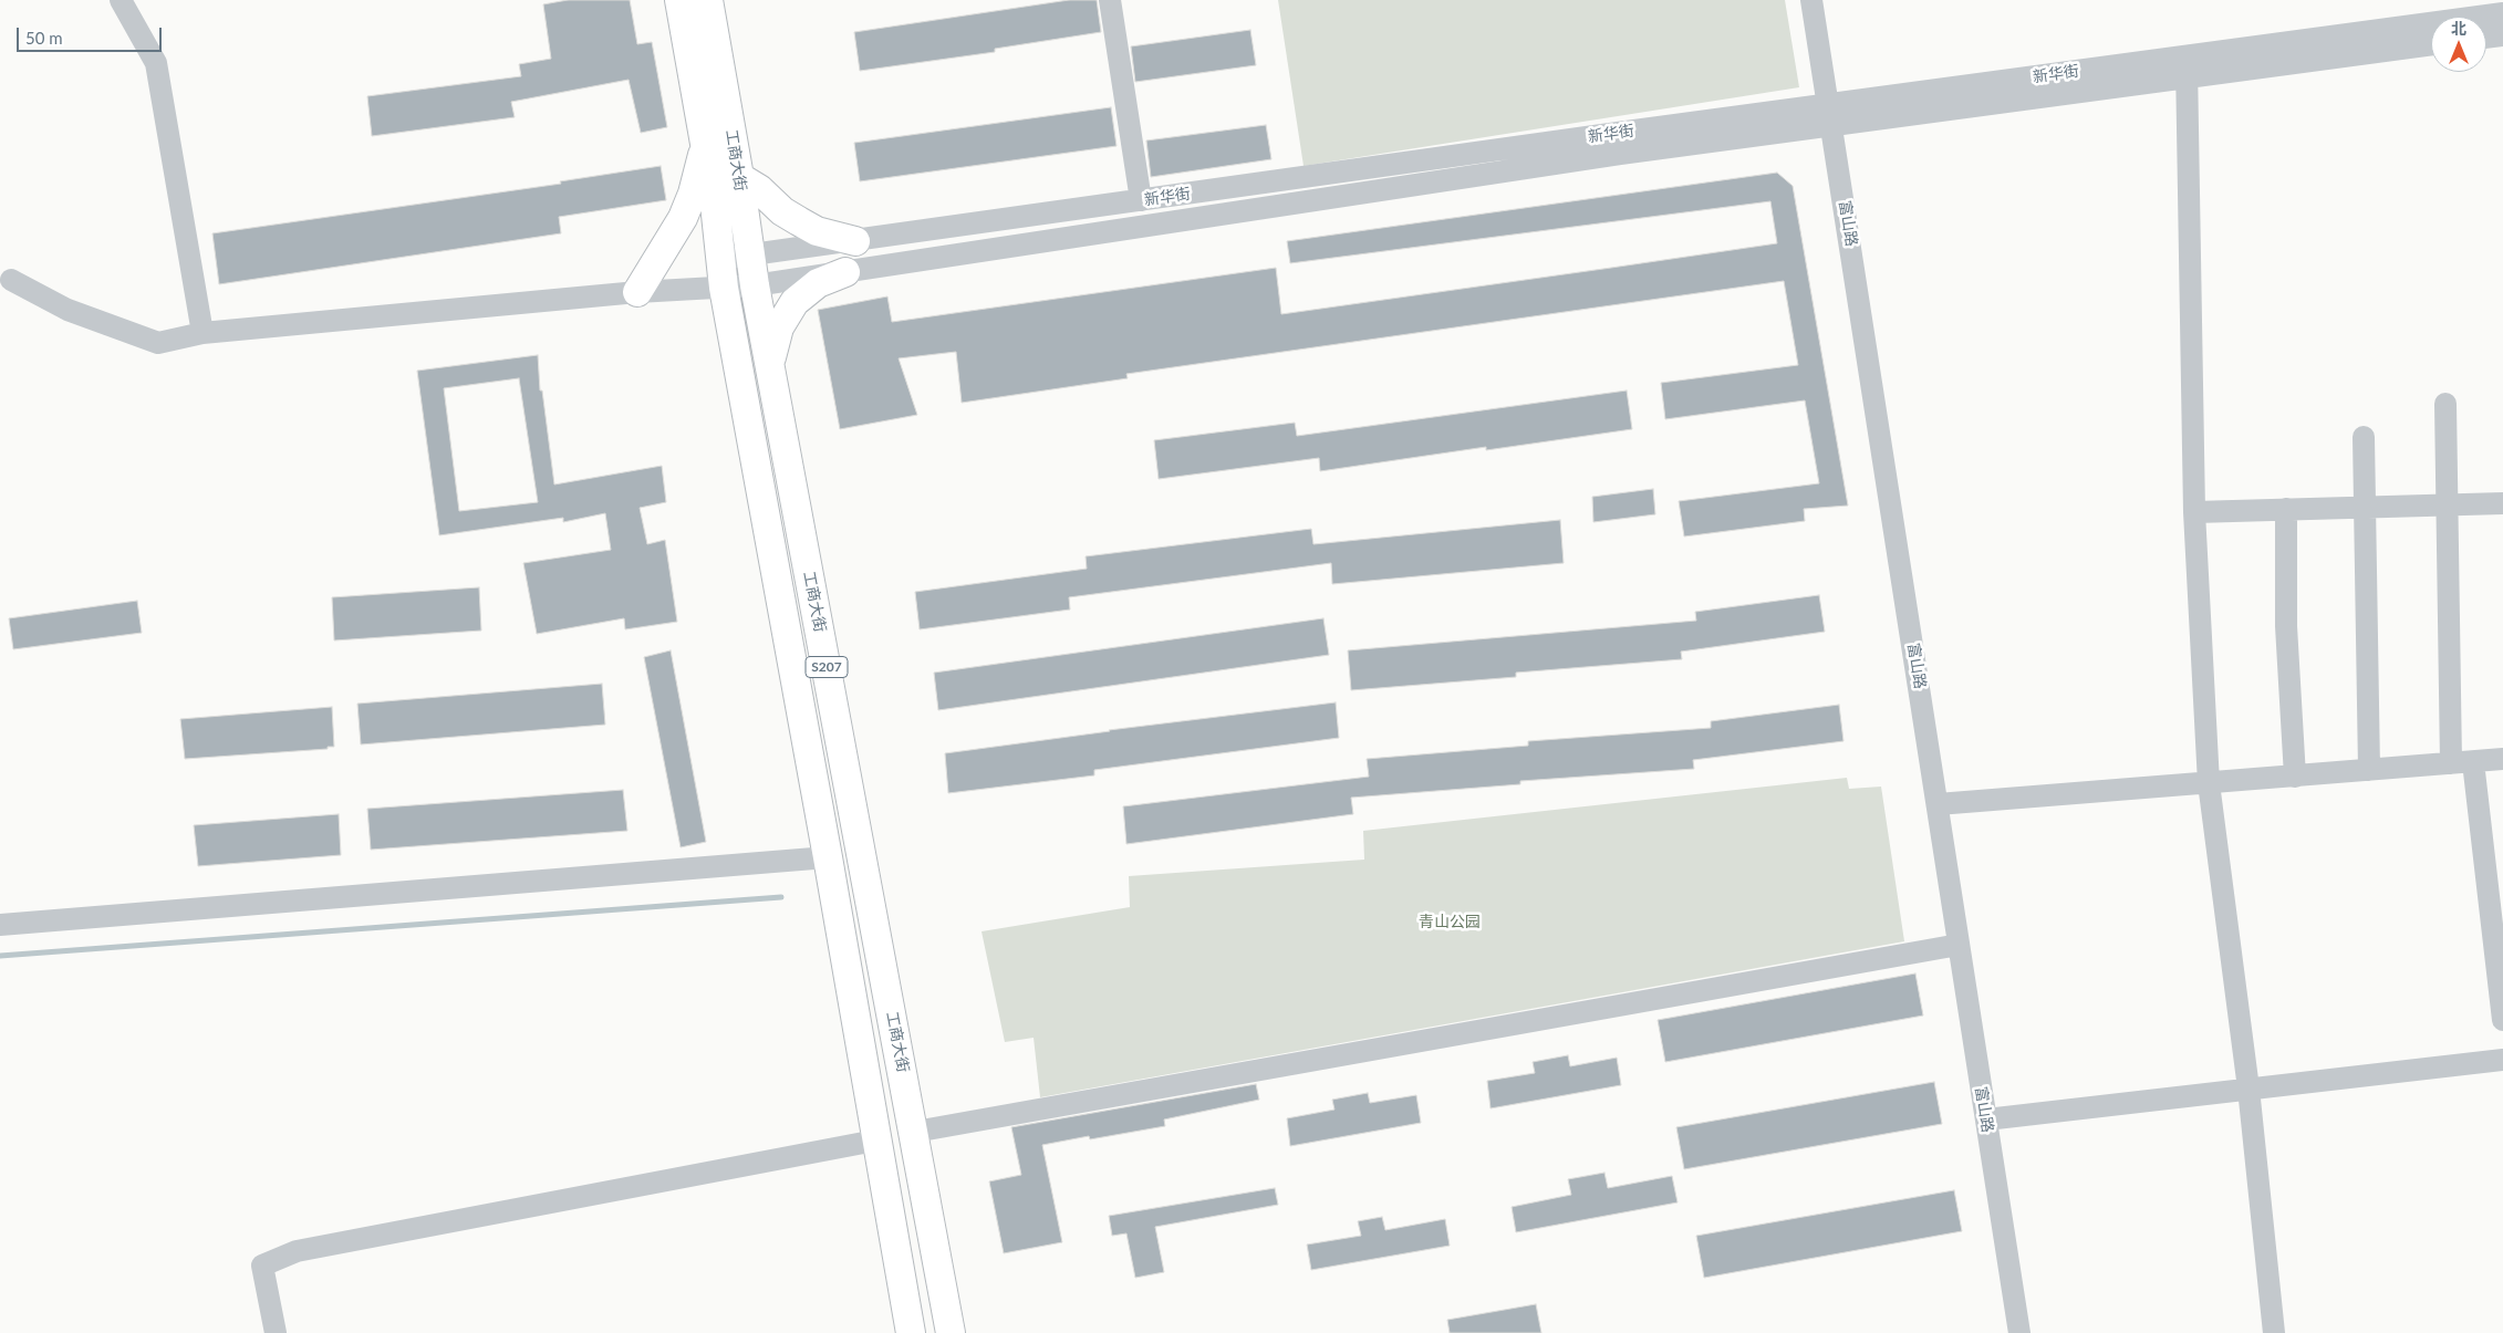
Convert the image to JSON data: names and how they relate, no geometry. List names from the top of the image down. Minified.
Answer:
{"streets":{"main road":["工商大街","S207"],"street":["新华街","富山路"]},"crossings":[["新华街","工商大街"],["新华街","富山路"]],"parks":["青山公园"],"scale_bar":"50 m","north":"top"}
